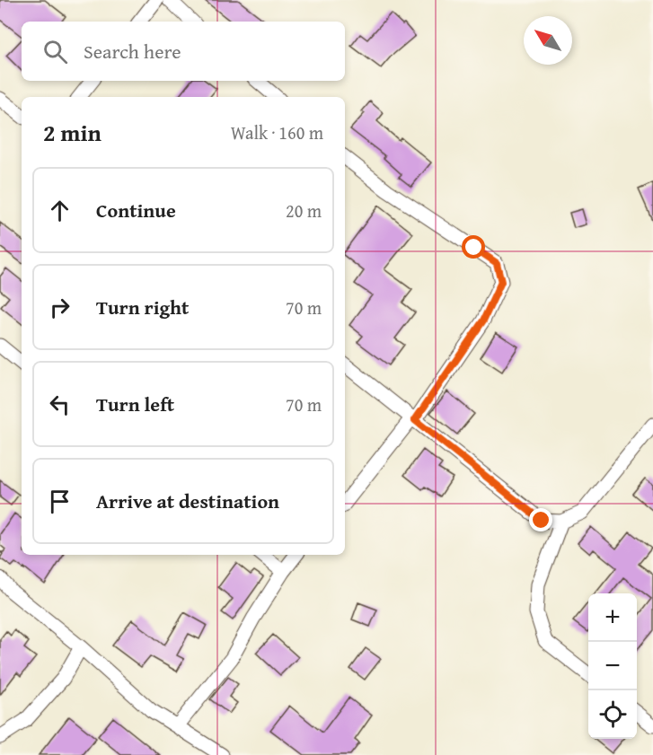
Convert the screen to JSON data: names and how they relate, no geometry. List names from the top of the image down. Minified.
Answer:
{"north":"top left","page":{"search":"Search here","heading":["2 min","Walk · 160 m"],"list":[["Continue","20 m"],["Turn right","70 m"],["Turn left","70 m"],"Arrive at destination"],"map_buttons":["+","−"]}}
